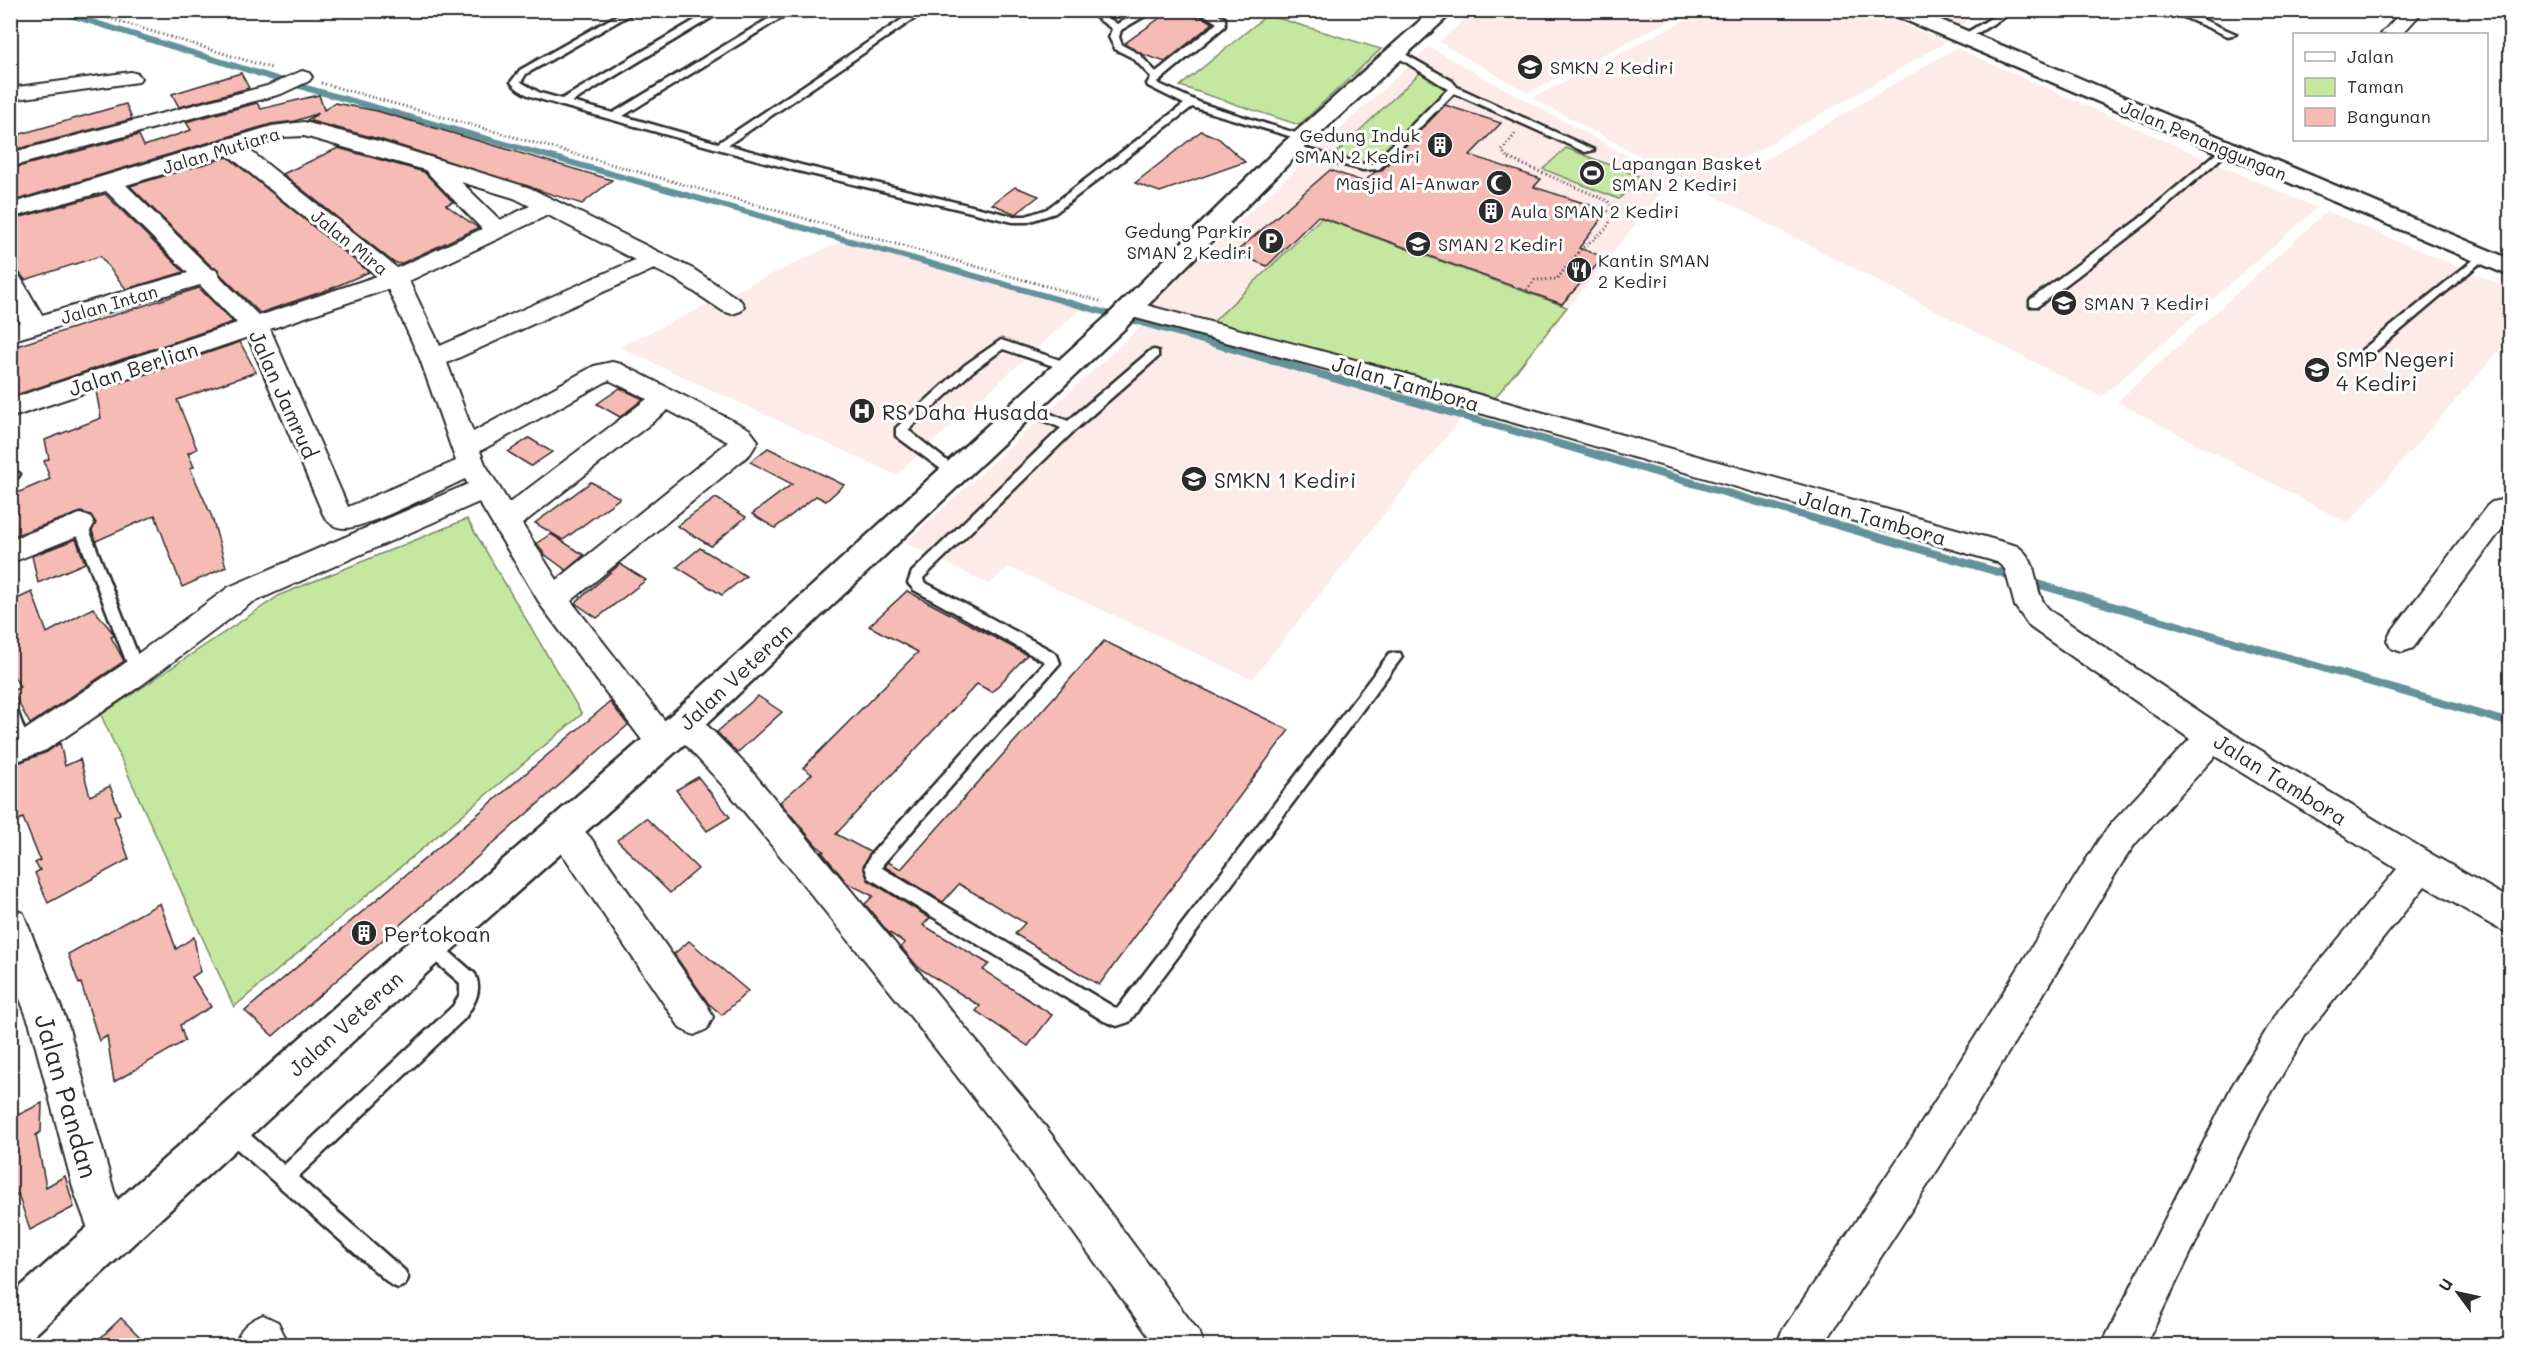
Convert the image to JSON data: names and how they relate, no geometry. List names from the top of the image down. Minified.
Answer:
{"streets":{"main road":["Jalan Penanggungan","Jalan Veteran"],"street":["Jalan Mutiara","Jalan Mira","Jalan Intan","Jalan Berlian","Jalan Tambora","Jalan Jamrud","Jalan Pandan"]},"crossings":[["Jalan Mutiara","Jalan Mira"],["Jalan Mutiara","Jalan Jamrud"],["Jalan Mira","Jalan Jamrud"],["Jalan Mira","Jalan Veteran"],["Jalan Intan","Jalan Jamrud"],["Jalan Berlian","Jalan Jamrud"],["Jalan Tambora","Jalan Veteran"],["Jalan Veteran","Jalan Pandan"]],"places":{"school or university":["SMKN 2 Kediri","SMAN 2 Kediri","SMAN 7 Kediri","SMP Negeri 4 Kediri","SMKN 1 Kediri"],"building":["Gedung Induk SMAN 2 Kediri","Aula SMAN 2 Kediri","Pertokoan"],"sports":["Lapangan Basket SMAN 2 Kediri"],"mosque":["Masjid Al-Anwar"],"parking":["Gedung Parkir SMAN 2 Kediri"],"restaurant":["Kantin SMAN 2 Kediri"],"hospital":["RS Daha Husada"]},"legend":["Jalan","Taman","Bangunan"],"north":"top left"}
